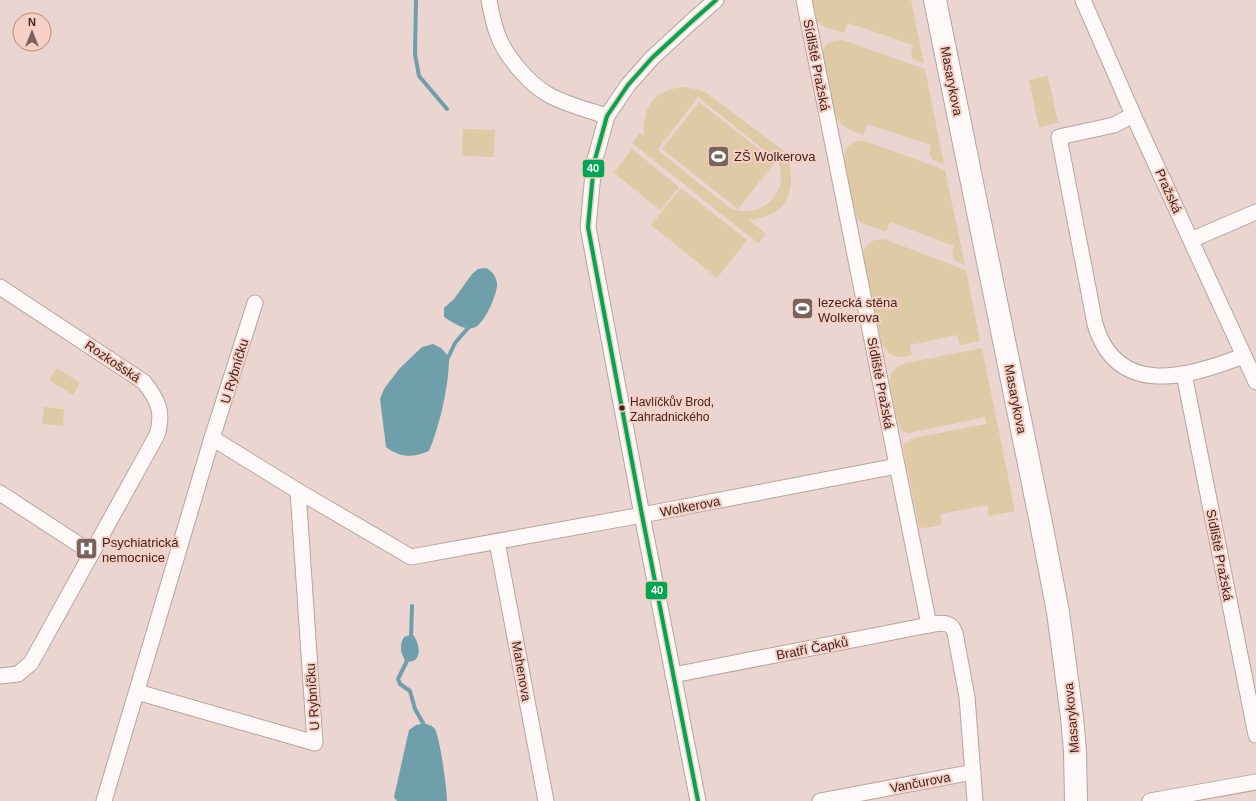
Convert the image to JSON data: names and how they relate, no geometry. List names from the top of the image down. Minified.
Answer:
{"streets":{"main road":["Masarykova"],"street":["Sídliště Pražská","Pražská","Rozkošská","U Rybníčku","Wolkerova","Bratří Čapků","Mahenova","Vančurova"]},"crossings":[["Sídliště Pražská","Wolkerova"],["Sídliště Pražská","Bratří Čapků"],["U Rybníčku","Wolkerova"],["Wolkerova","Mahenova"],["Bratří Čapků","Vančurova"]],"places":{"sports":["ZŠ Wolkerova","lezecká stěna Wolkerova"],"other":["Havlíčkův Brod, Zahradnického"],"hospital":["Psychiatrická nemocnice"]},"lines":["transit line 40"],"north":"top"}
